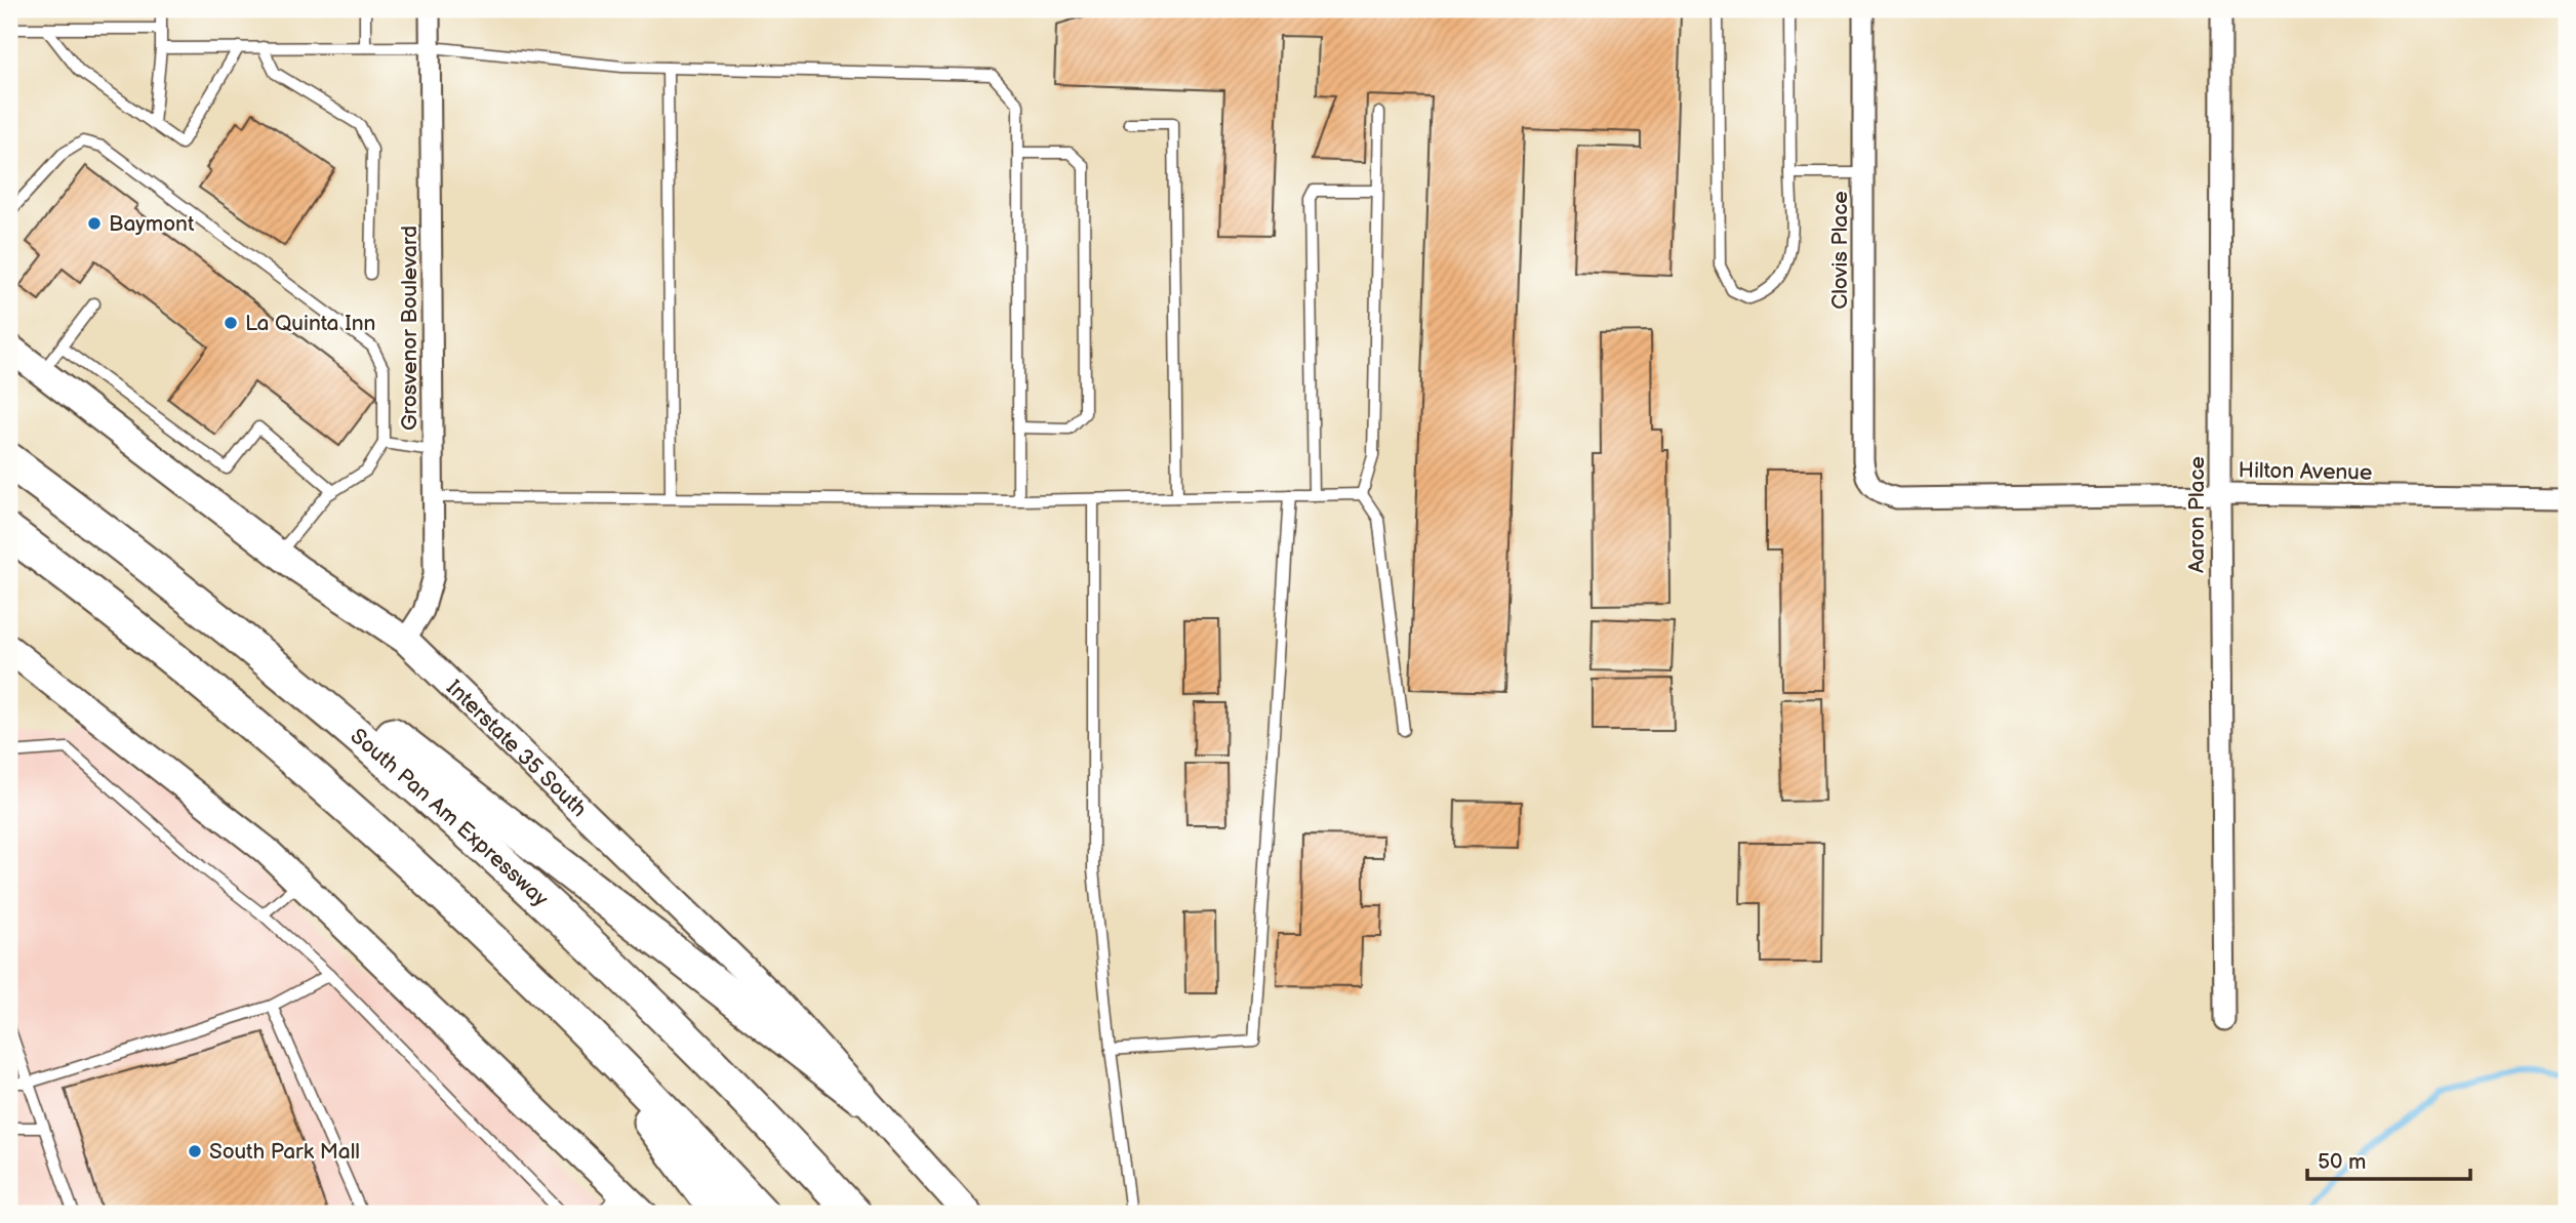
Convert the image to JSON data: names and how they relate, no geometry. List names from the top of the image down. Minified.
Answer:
{"streets":{"highway":["South Pan Am Expressway"],"main road":["Interstate 35 South"],"street":["Clovis Place","Grosvenor Boulevard","Hilton Avenue","Aaron Place"]},"crossings":[["Clovis Place","Hilton Avenue"],["Grosvenor Boulevard","Interstate 35 South"],["Hilton Avenue","Aaron Place"]],"places":["Baymont","La Quinta Inn","South Park Mall"],"scale_bar":"50 m"}
